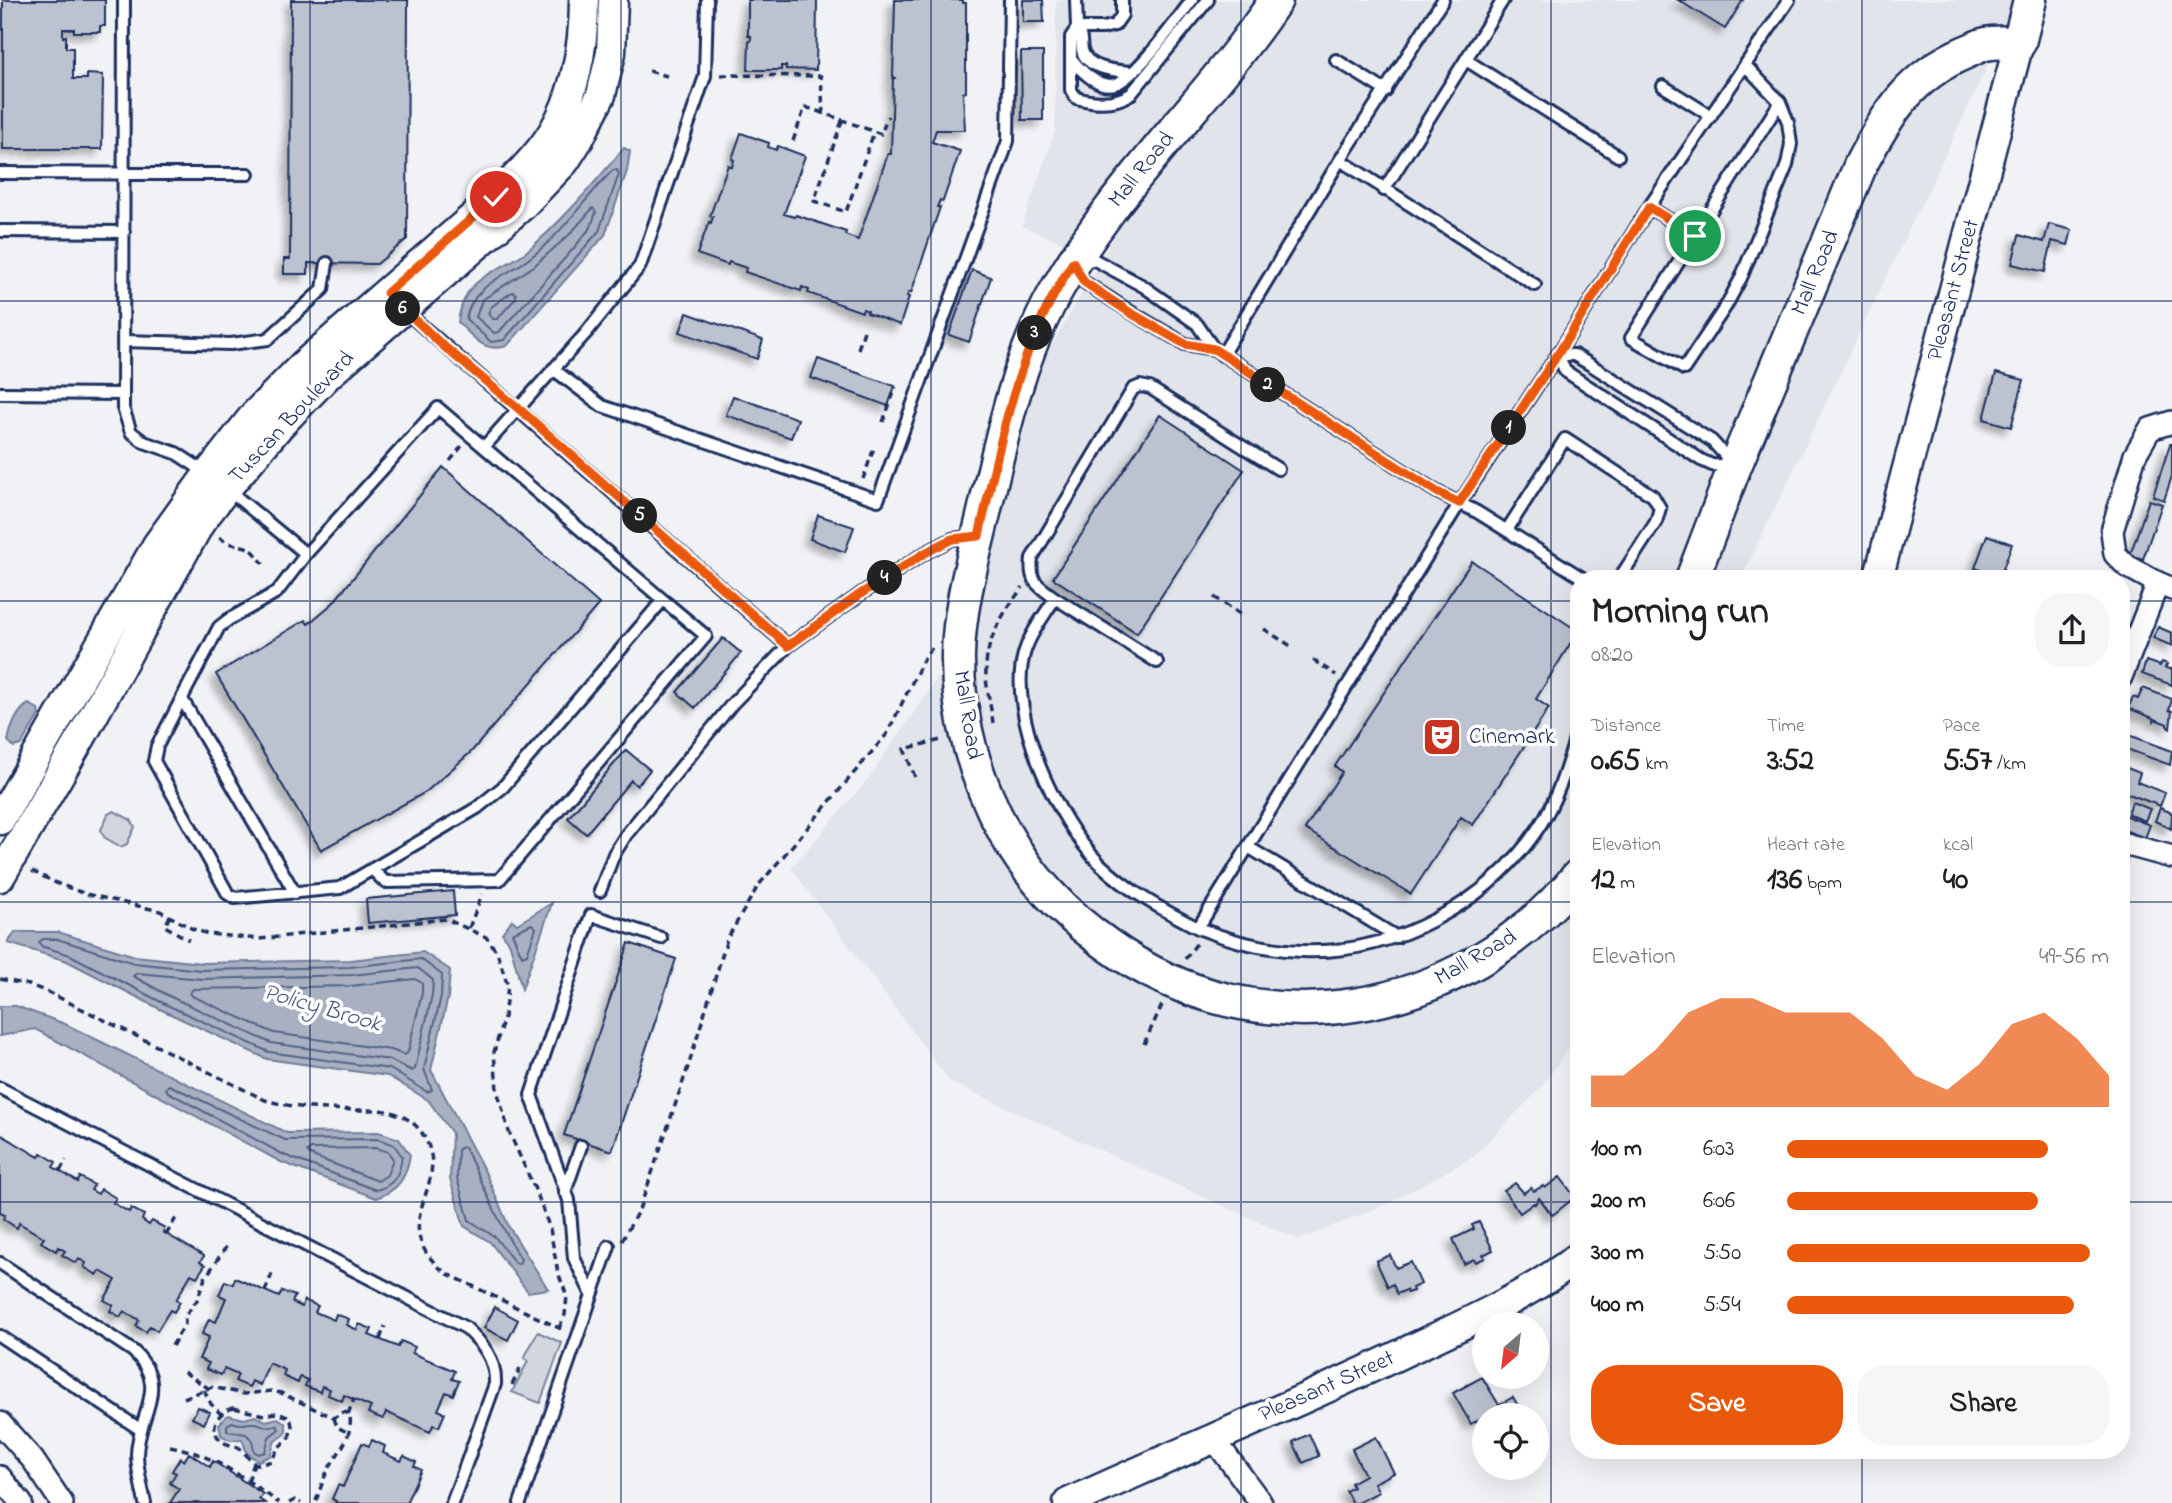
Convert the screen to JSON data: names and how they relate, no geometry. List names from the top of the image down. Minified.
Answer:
{"streets":{"main road":["Mall Road","Pleasant Street","Tuscan Boulevard"]},"crossings":[["Mall Road","Pleasant Street"]],"water":["Policy Brook"],"places":{"theatre":["Cinemark"]},"north":"bottom left","page":{"pins":["6","3","2","1","5","4"],"heading":["Morning run","08:20"],"stats":[["Distance","0.65 km"],["Time","3:52"],["Pace","5:57 /km"],["Elevation","12 m"],["Heart rate","136 bpm"],["kcal","40"]],"chart":["Elevation","49–56 m"],"list":[{"name":"100 m","note":"6:03"},{"name":"200 m","note":"6:06"},{"name":"300 m","note":"5:50"},{"name":"400 m","note":"5:54"}],"buttons":["Save","Share"]}}
